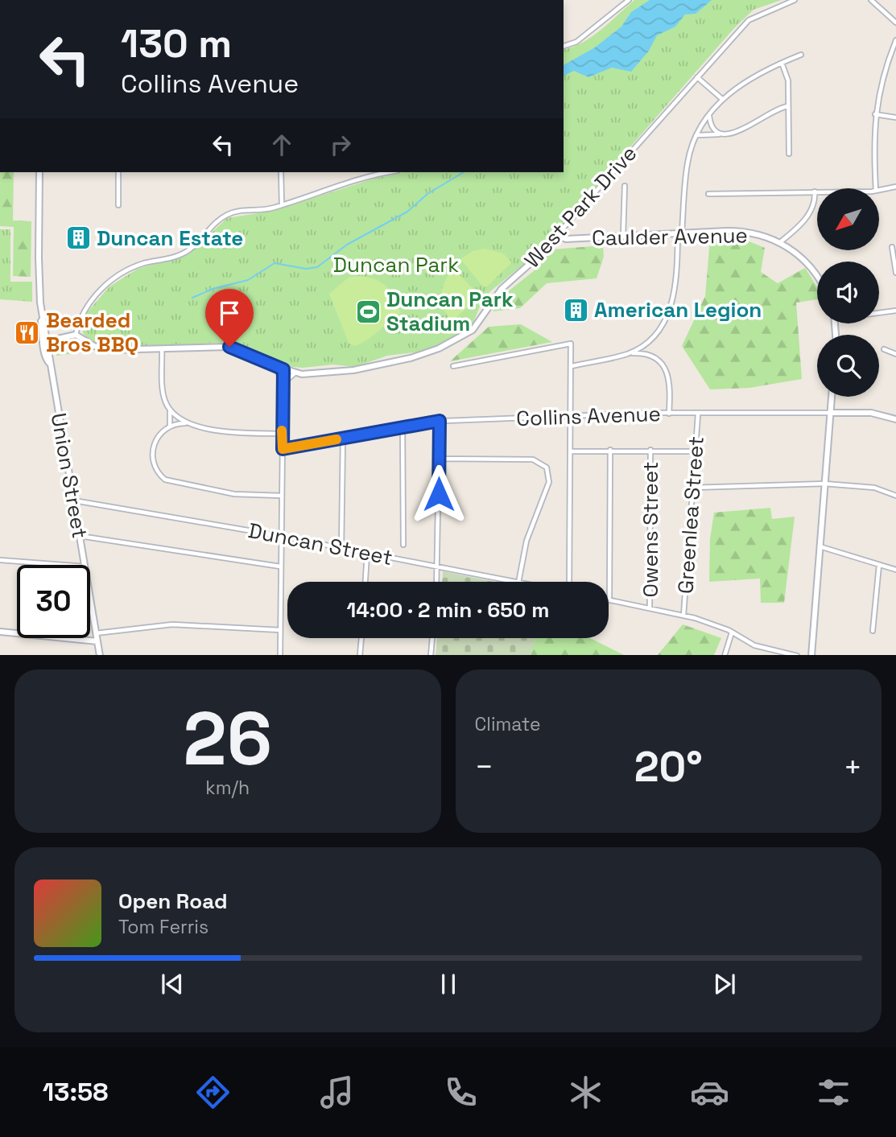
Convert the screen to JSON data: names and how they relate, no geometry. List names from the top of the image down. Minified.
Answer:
{"streets":{"street":["West Park Drive","Caulder Avenue","Collins Avenue","Union Street","Greenlea Street","Owens Street","Duncan Street"]},"crossings":[["West Park Drive","Caulder Avenue"],["Collins Avenue","Greenlea Street"],["Union Street","Duncan Street"]],"parks":["Duncan Park"],"places":{"building":["Duncan Estate","American Legion"],"sports":["Duncan Park Stadium"],"restaurant":["Bearded Bros BBQ"]},"north":"bottom left","page":{"turn":["130 m","Collins Avenue"],"limit":"30","trip":"14:00 · 2 min · 650 m","tile":[["26","km/h"],"Climate"],"heat":["−","20°","+"],"song":["Open Road","Tom Ferris"],"tabs":"13:58"}}
